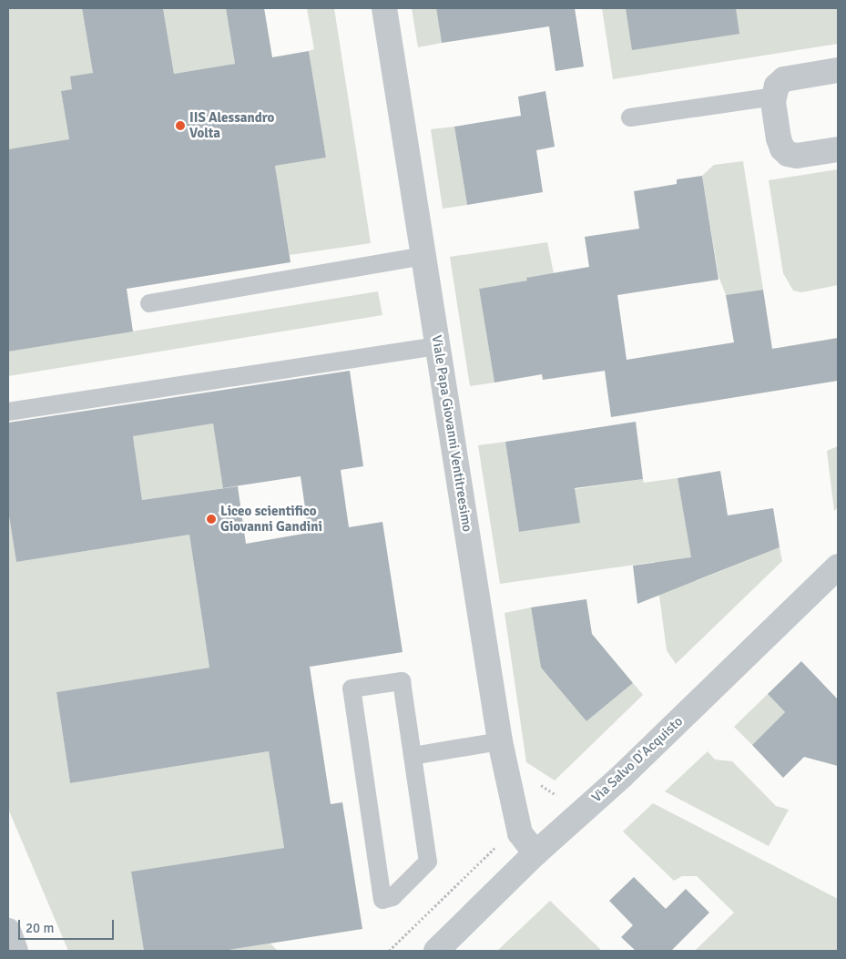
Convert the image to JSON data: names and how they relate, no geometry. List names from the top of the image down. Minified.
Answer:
{"streets":{"street":["Viale Papa Giovanni Ventitreesimo","Via Salvo D'Acquisto"]},"crossings":[["Viale Papa Giovanni Ventitreesimo","Via Salvo D'Acquisto"]],"places":["IIS Alessandro Volta","Liceo scientifico Giovanni Gandini"],"scale_bar":"20 m"}
